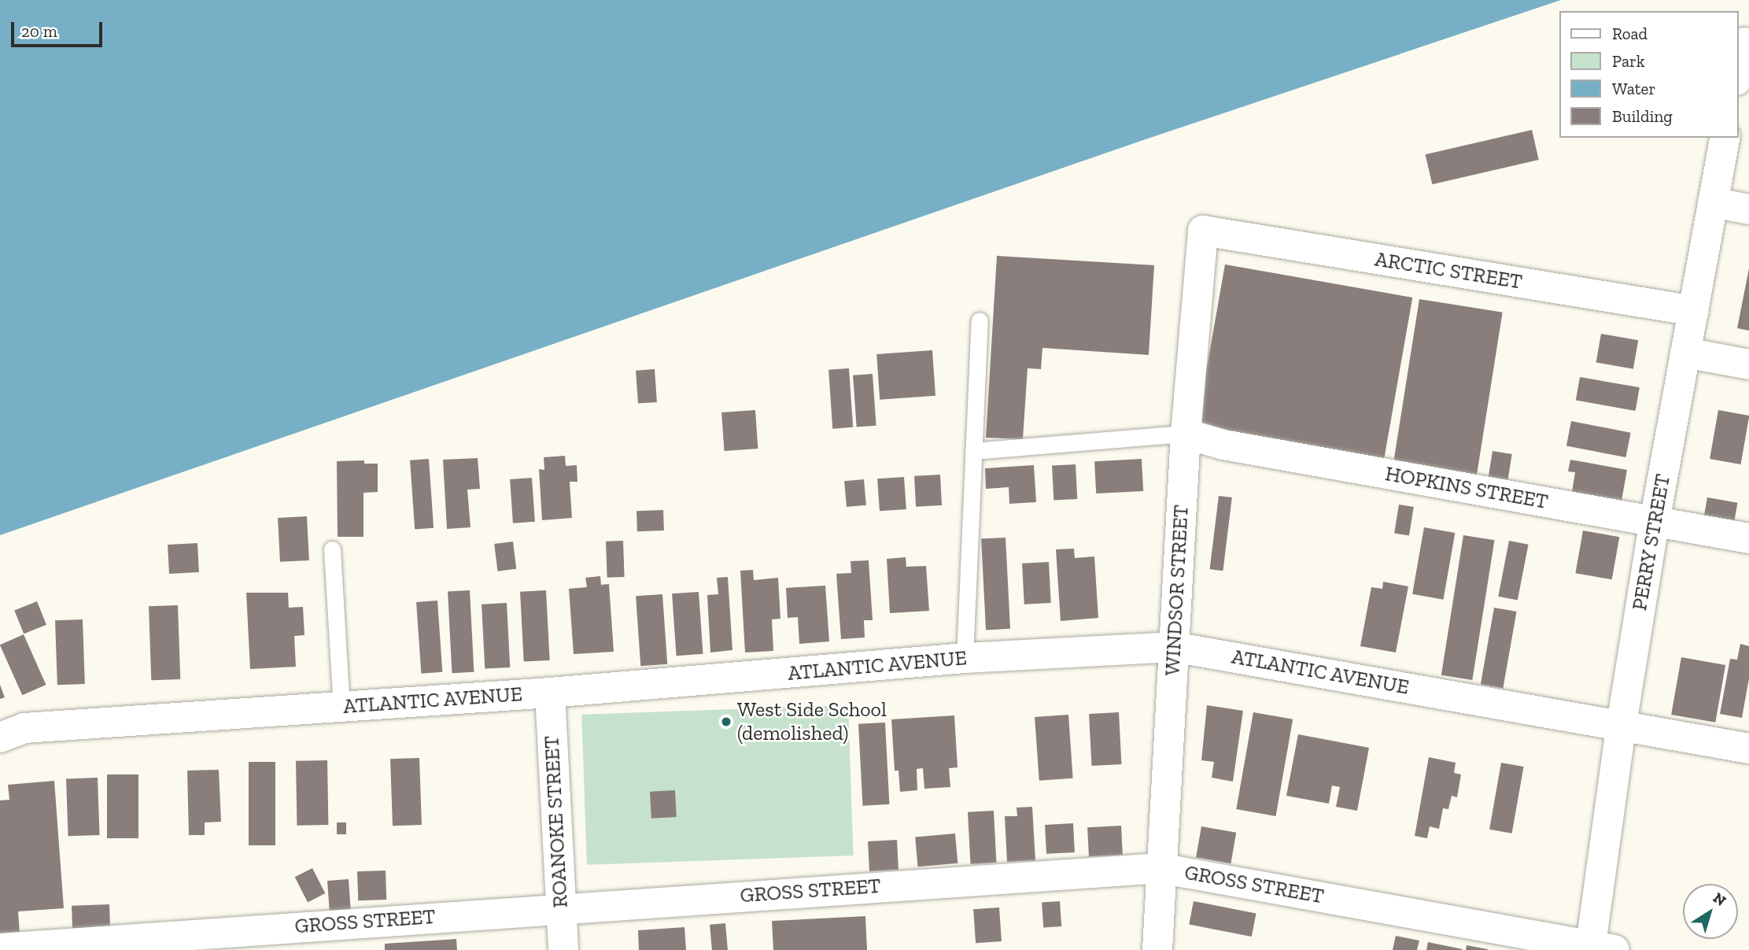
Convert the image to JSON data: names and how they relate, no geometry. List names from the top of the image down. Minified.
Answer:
{"streets":{"street":["ARCTIC STREET","HOPKINS STREET","PERRY STREET","WINDSOR STREET","ATLANTIC AVENUE","ROANOKE STREET","GROSS STREET"]},"crossings":[["ARCTIC STREET","PERRY STREET"],["ARCTIC STREET","WINDSOR STREET"],["HOPKINS STREET","PERRY STREET"],["HOPKINS STREET","WINDSOR STREET"],["PERRY STREET","ATLANTIC AVENUE"],["PERRY STREET","GROSS STREET"],["WINDSOR STREET","ATLANTIC AVENUE"],["WINDSOR STREET","GROSS STREET"],["ATLANTIC AVENUE","ROANOKE STREET"],["ROANOKE STREET","GROSS STREET"]],"places":["West Side School (demolished)"],"legend":["Road","Park","Water","Building"],"scale_bar":"20 m","north":"top right"}
